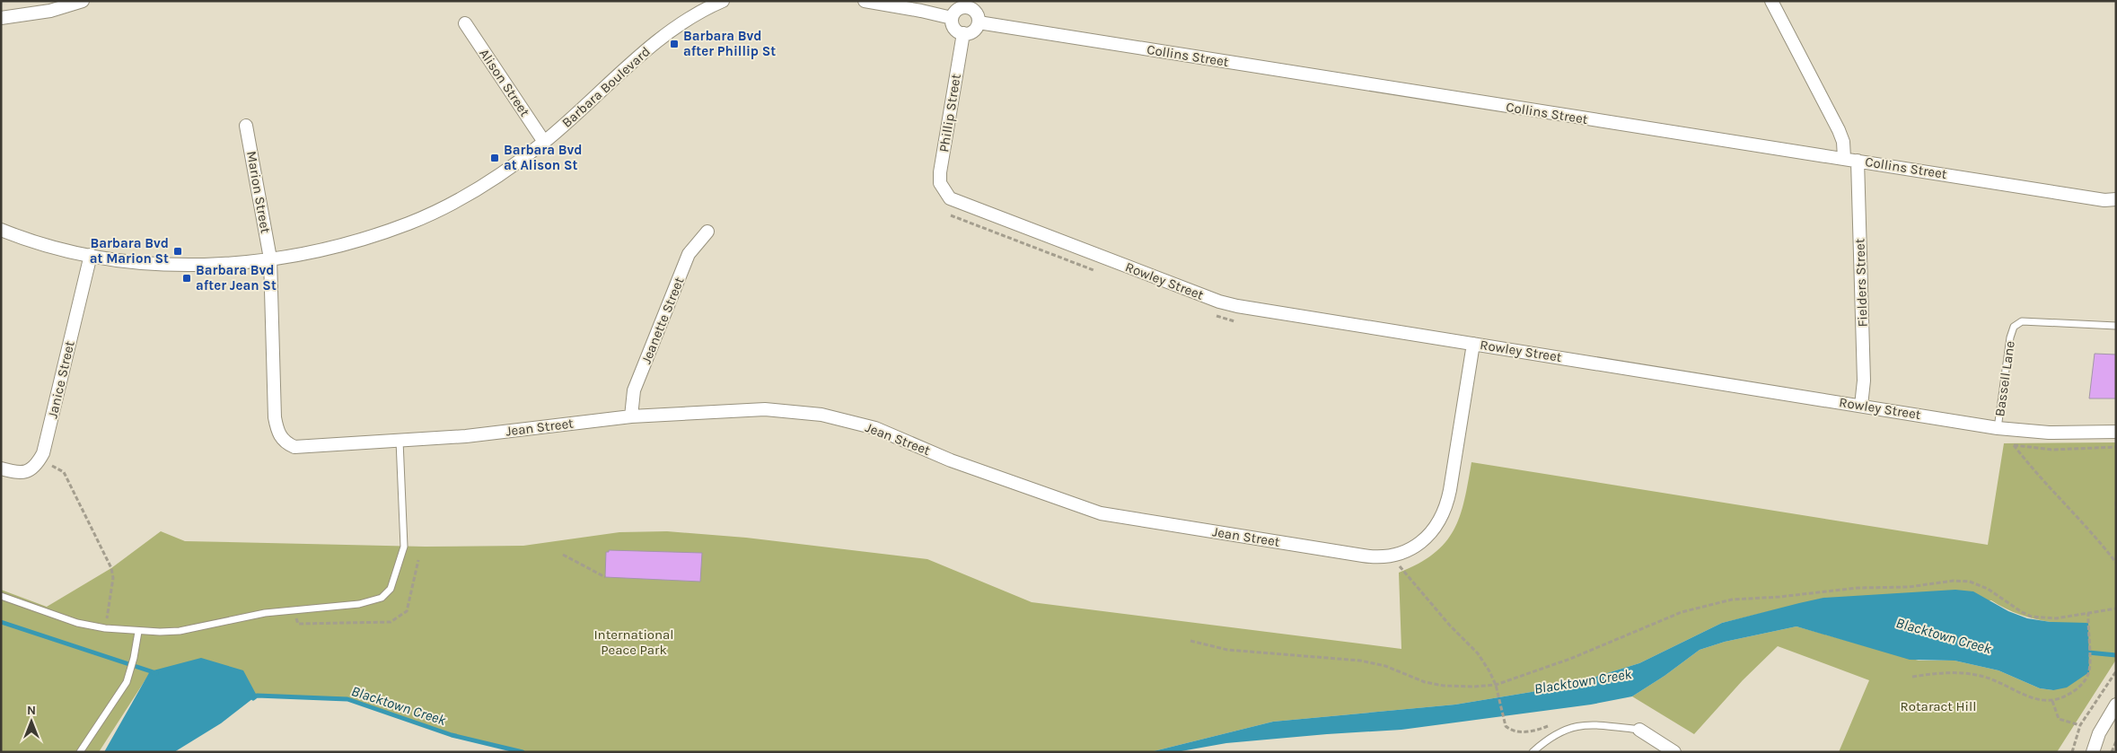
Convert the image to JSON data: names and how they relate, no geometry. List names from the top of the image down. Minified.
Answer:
{"streets":{"street":["Collins Street","Alison Street","Barbara Boulevard","Phillip Street","Marion Street","Rowley Street","Fielders Street","Jeanette Street","Janice Street","Jean Street"],"lane":["Bassell Lane"]},"crossings":[["Collins Street","Phillip Street"],["Collins Street","Fielders Street"],["Alison Street","Barbara Boulevard"],["Barbara Boulevard","Marion Street"],["Barbara Boulevard","Janice Street"],["Barbara Boulevard","Jean Street"],["Phillip Street","Rowley Street"],["Marion Street","Jean Street"],["Rowley Street","Fielders Street"],["Rowley Street","Bassell Lane"],["Rowley Street","Jean Street"],["Jeanette Street","Jean Street"]],"water":["Blacktown Creek"],"parks":["International Peace Park","Rotaract Hill"],"places":{"transit":["Barbara Bvd after Phillip St","Barbara Bvd at Alison St","Barbara Bvd at Marion St","Barbara Bvd after Jean St"]},"north":"top"}
